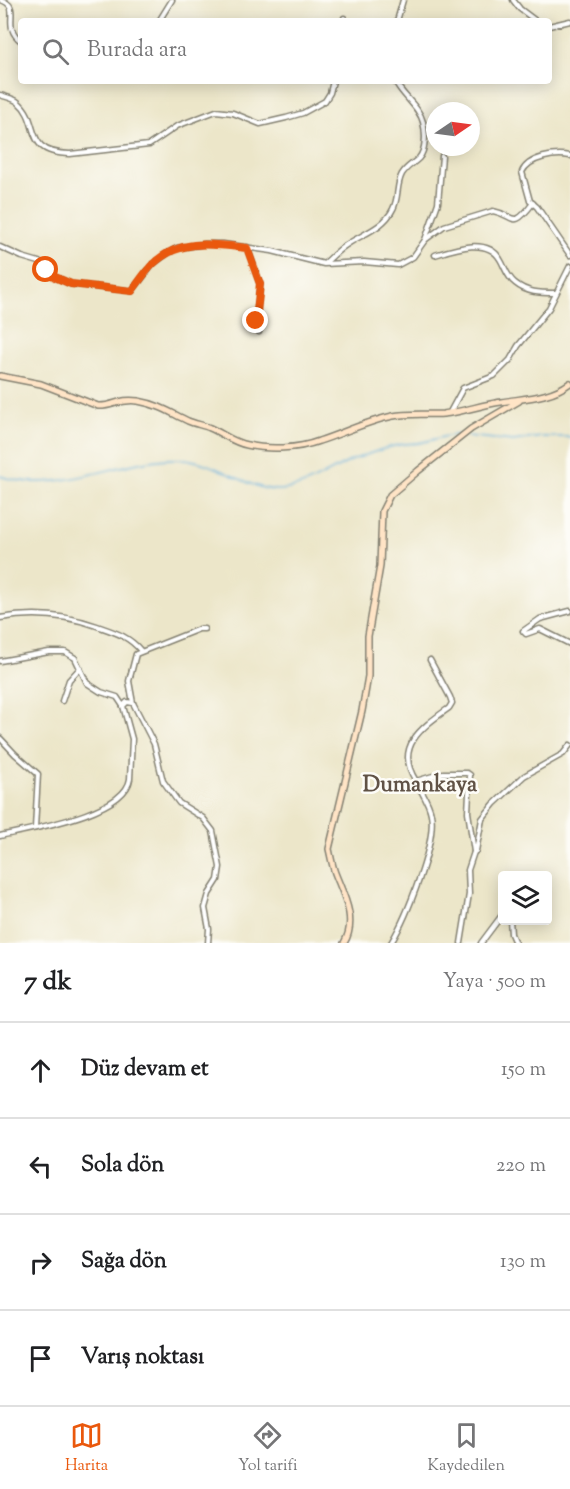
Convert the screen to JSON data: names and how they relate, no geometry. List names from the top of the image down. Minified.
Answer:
{"districts":["Dumankaya"],"north":"right","page":{"search":"Burada ara","heading":["7 dk","Yaya · 500 m"],"list":[["Düz devam et","150 m"],["Sola dön","220 m"],["Sağa dön","130 m"],"Varış noktası"],"nav":["Harita","Yol tarifi","Kaydedilen"]}}
